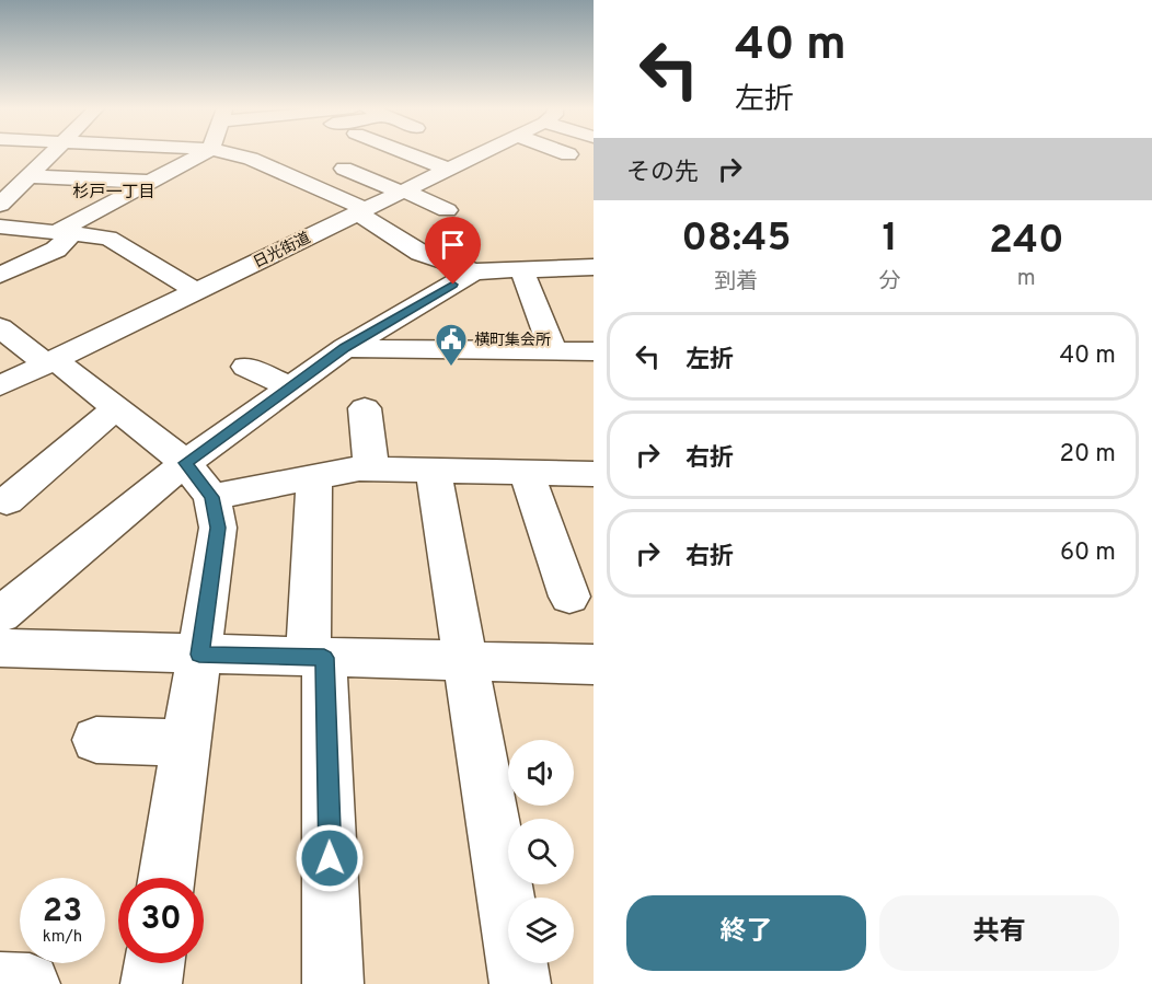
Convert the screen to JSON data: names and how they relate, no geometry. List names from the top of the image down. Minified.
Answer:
{"streets":{"street":["日光街道"]},"districts":["杉戸一丁目"],"places":{"public building":["横町集会所"]},"page":{"turn":["40 m","左折"],"then":"その先","eta":["08:45","到着","1","分","240","m"],"list":[{"name":"左折","value":"40 m"},{"name":"右折","value":"20 m"},{"name":"右折","value":"60 m"}],"speed":"23 km/h","limit":"30","buttons":["終了","共有"]}}
